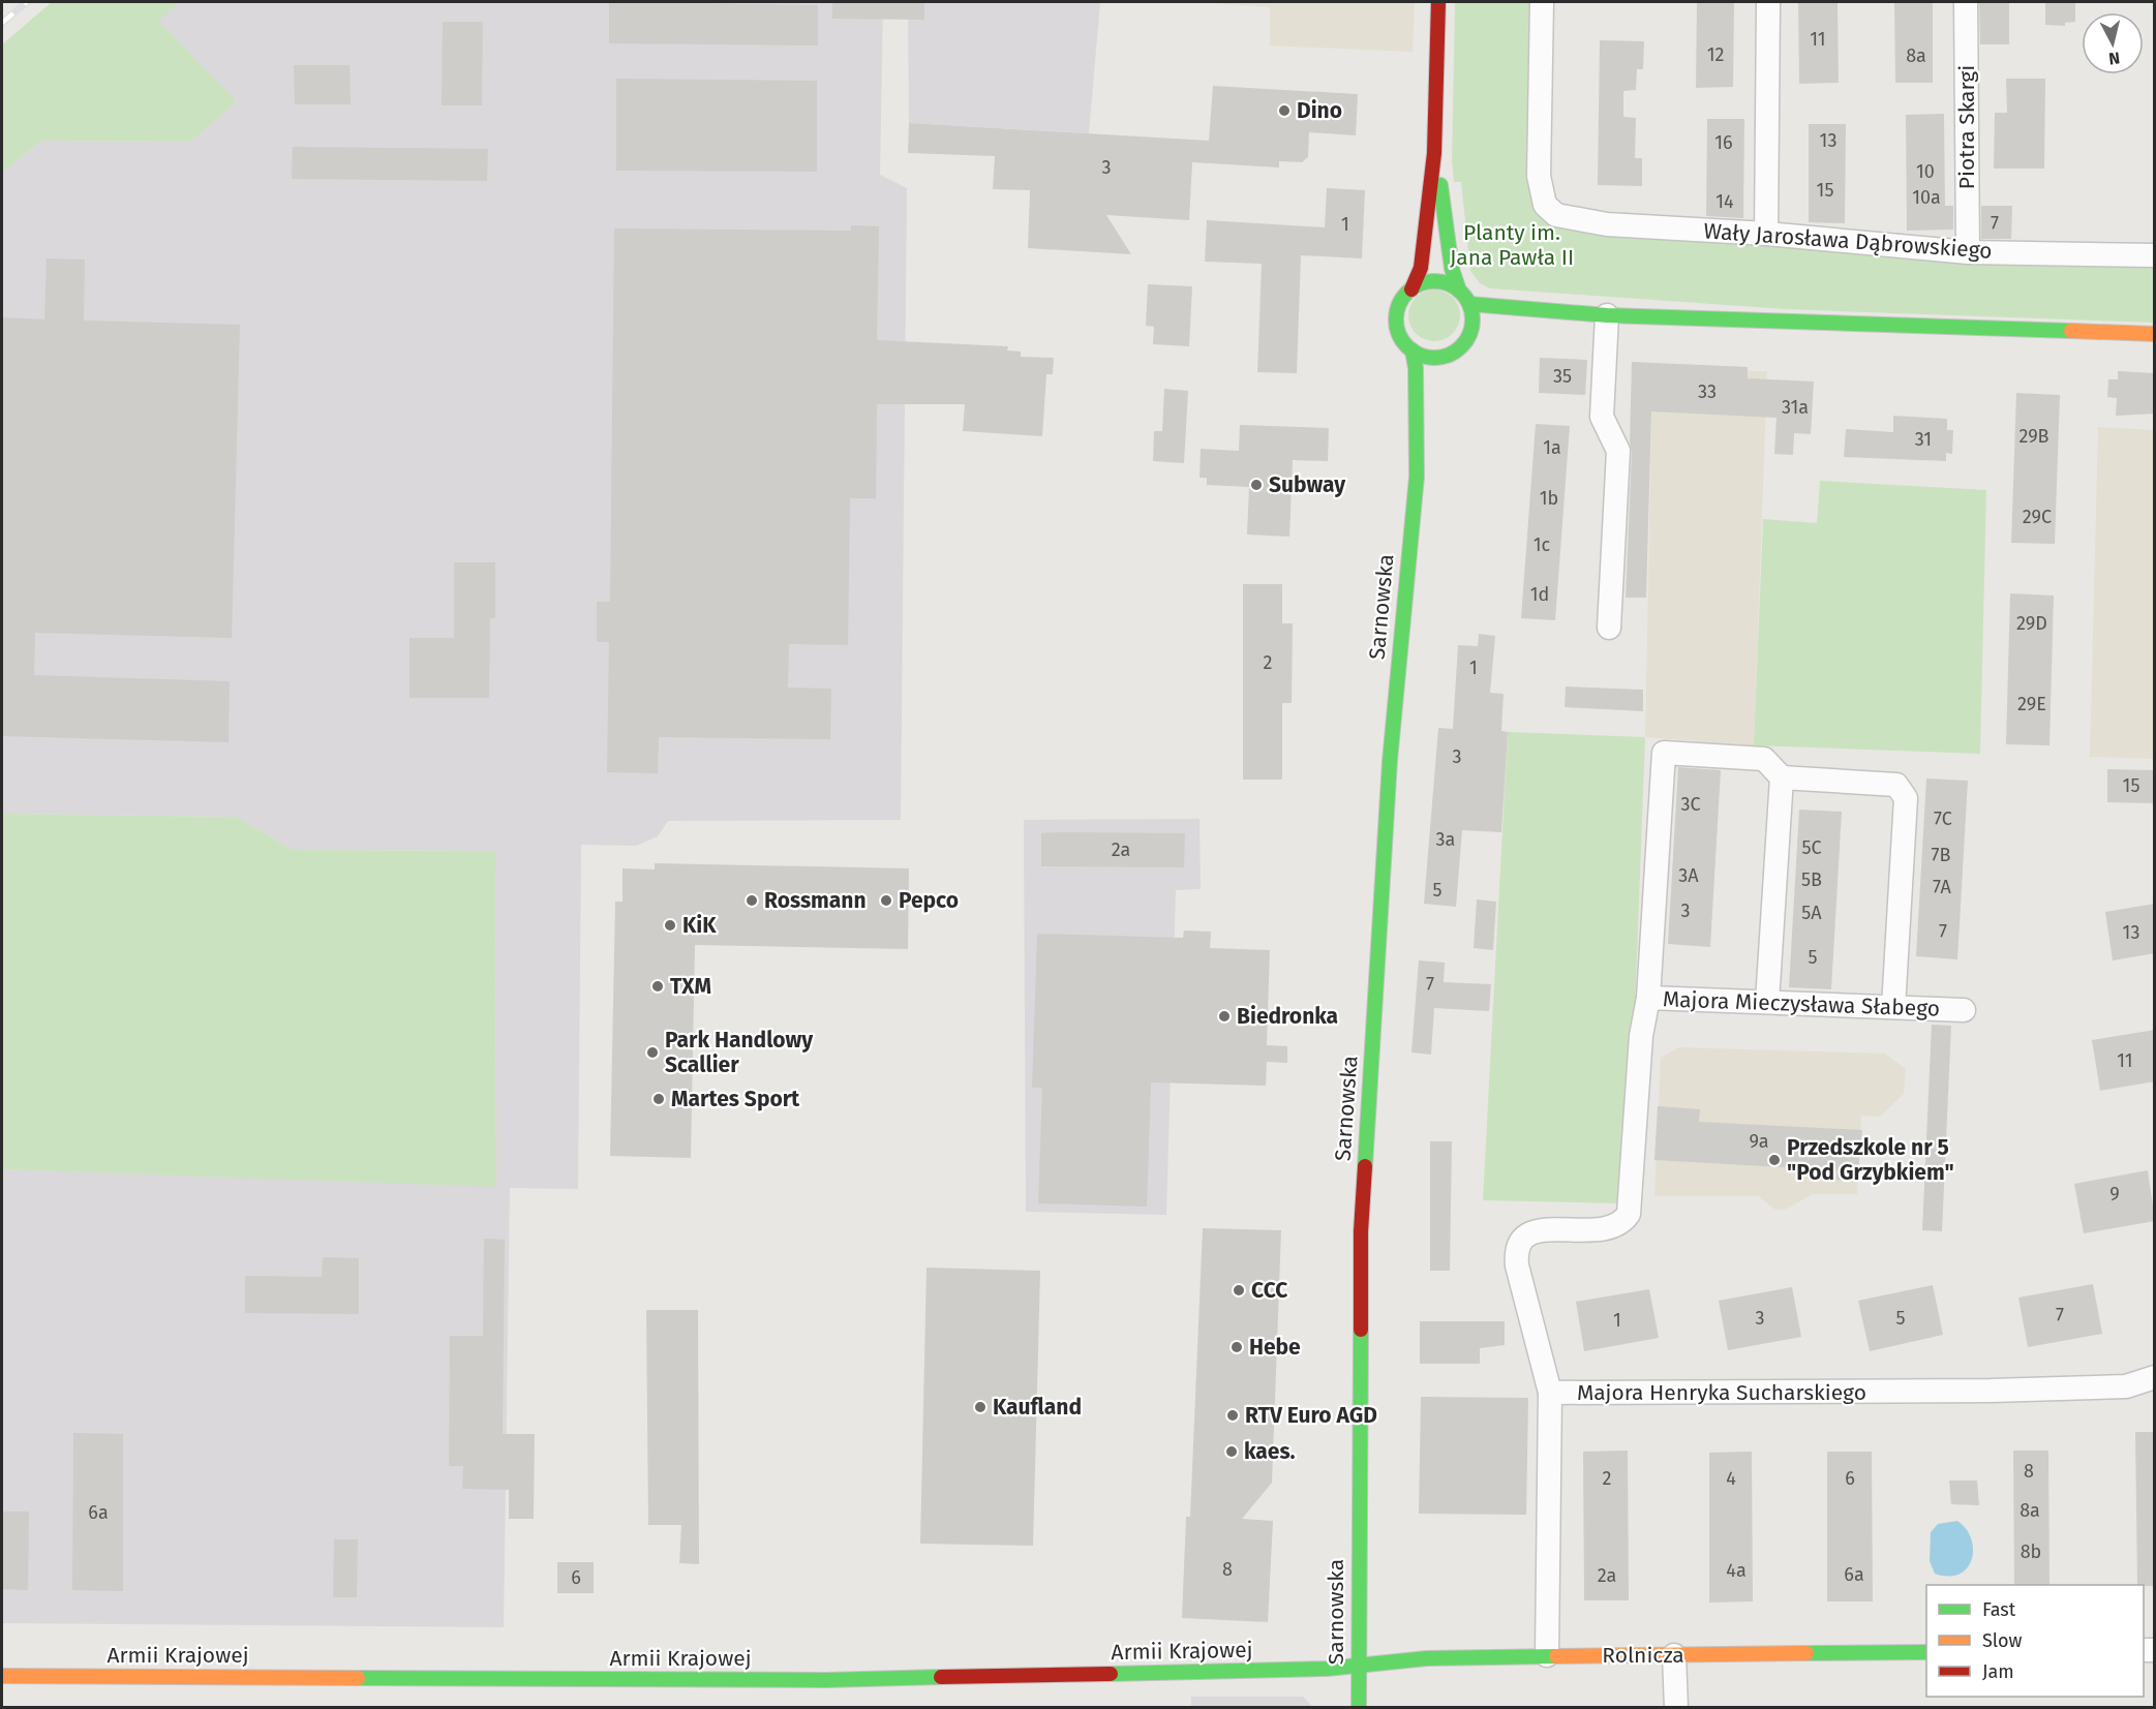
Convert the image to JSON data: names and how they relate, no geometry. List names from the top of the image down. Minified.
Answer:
{"streets":{"street":["Piotra Skargi","Wały Jarosława Dąbrowskiego","Sarnowska","Majora Mieczysława Słabego","Majora Henryka Sucharskiego","Armii Krajowej","Rolnicza"]},"crossings":[["Piotra Skargi","Wały Jarosława Dąbrowskiego"],["Sarnowska","Armii Krajowej"],["Sarnowska","Rolnicza"],["Majora Mieczysława Słabego","Majora Henryka Sucharskiego"],["Majora Henryka Sucharskiego","Rolnicza"],["Armii Krajowej","Rolnicza"]],"parks":["Planty im. Jana Pawła II"],"places":["Dino","Subway","Rossmann","Pepco","KiK","TXM","Biedronka","Park Handlowy Scallier","Martes Sport","Przedszkole nr 5 \"Pod Grzybkiem\"","CCC","Hebe","Kaufland","RTV Euro AGD","kaes."],"house_numbers":["11","12","8a","13","16","3","10","15","10a","14","7","1","35","33","31a","29B","31","1a","1b","29C","1c","1d","29D","2","1","29E","3","15","3C","7C","3a","5C","2a","7B","3A","5B","7A","5","3","5A","7","13","5","7","11","9a","9","7","3","5","1","8","2","4","6","8a","6a","8b","8","4a","6a","2a","6"],"legend":["Fast","Slow","Jam"],"north":"bottom"}
